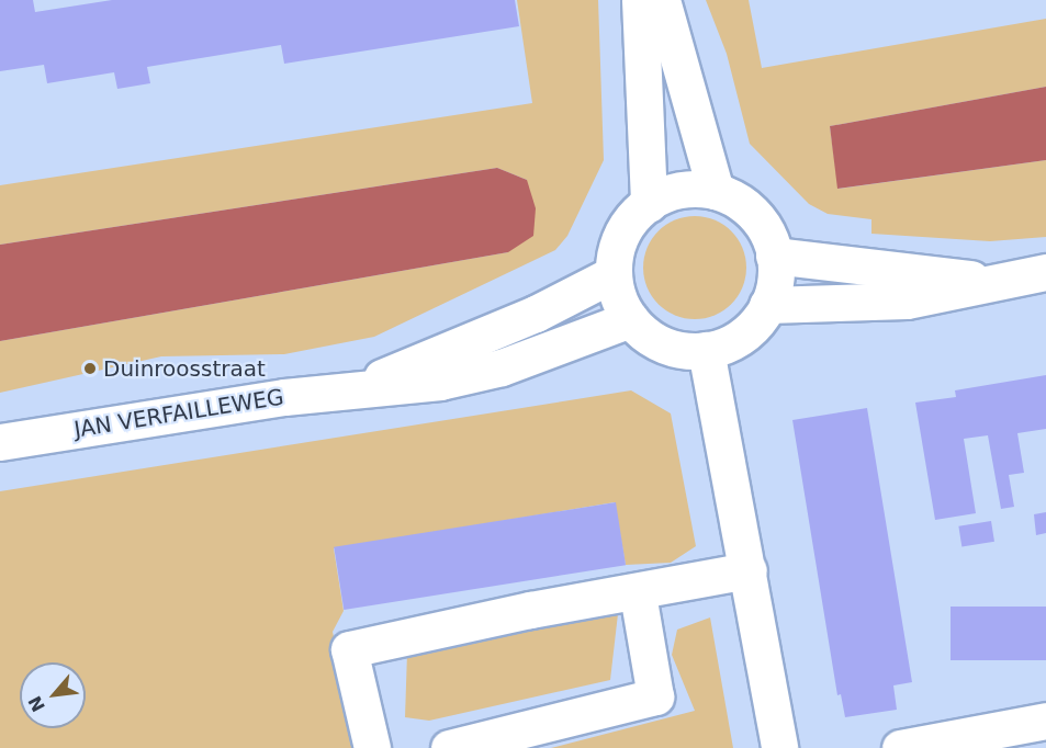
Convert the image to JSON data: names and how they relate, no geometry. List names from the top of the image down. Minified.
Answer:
{"streets":{"street":["JAN VERFAILLEWEG"]},"places":["Duinroosstraat"],"north":"bottom left"}
